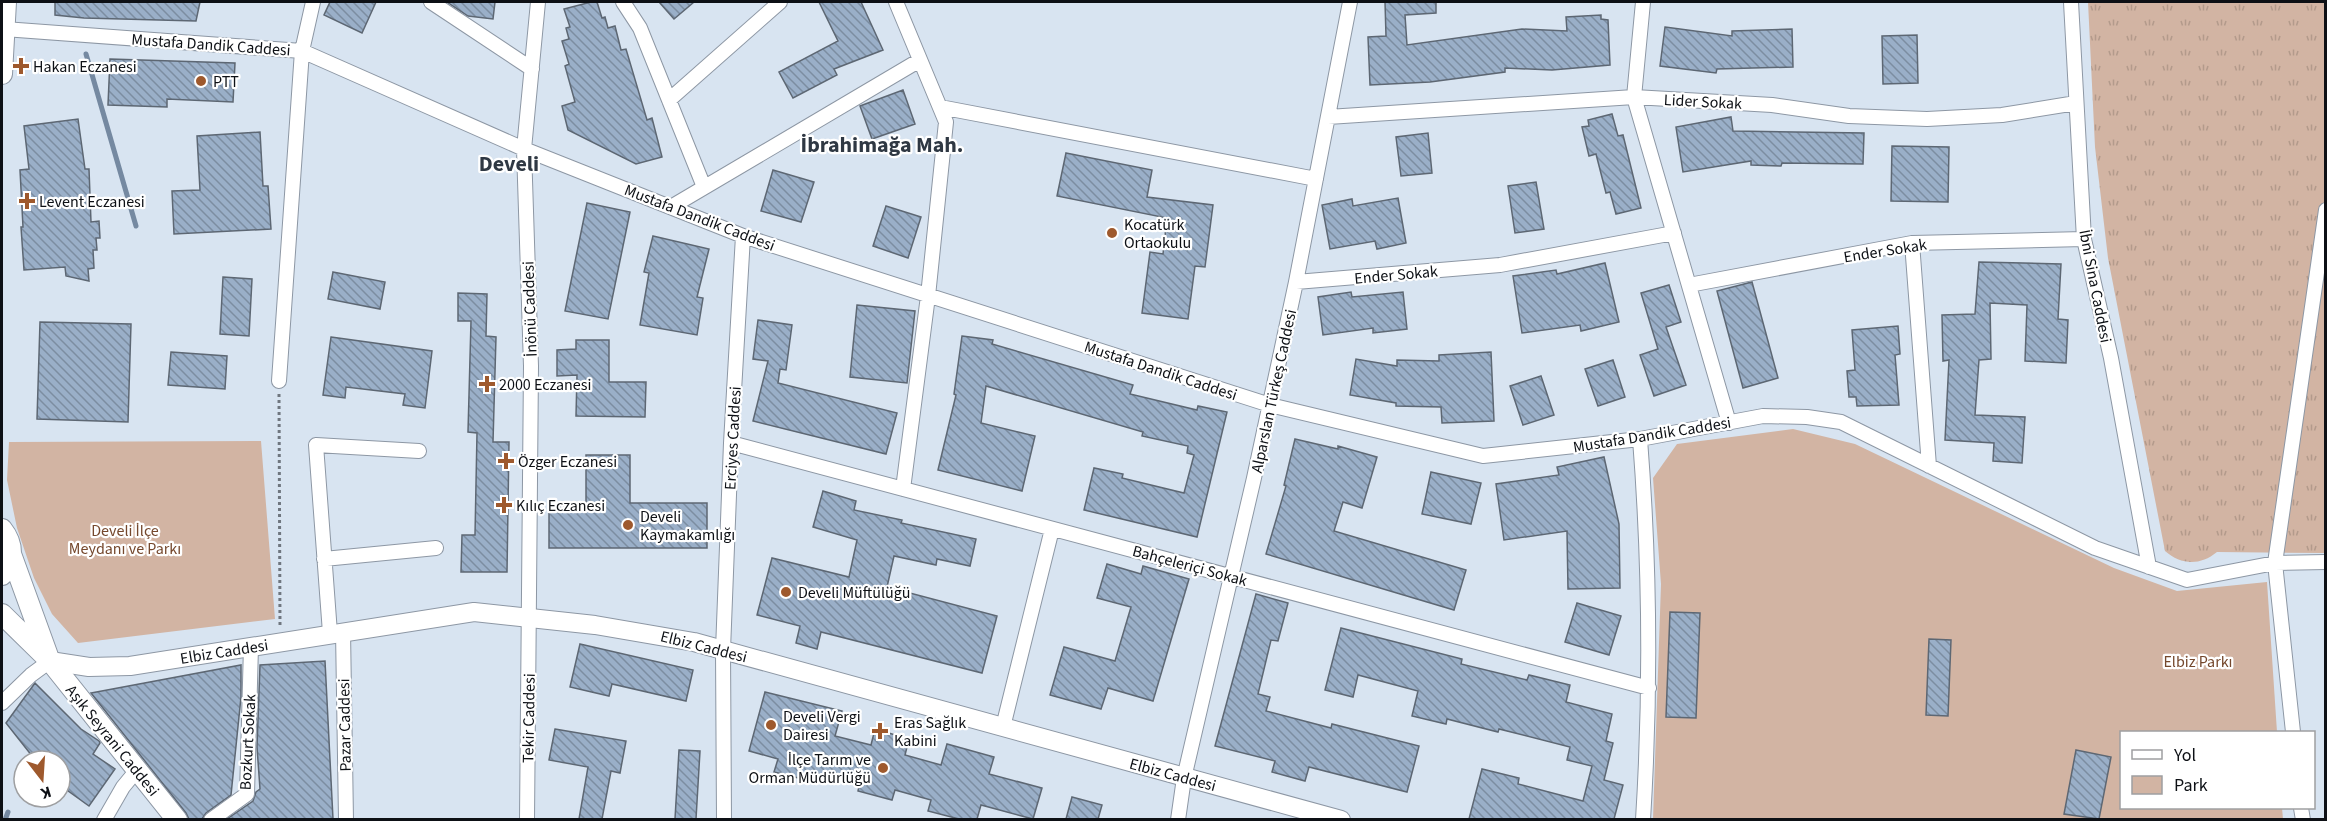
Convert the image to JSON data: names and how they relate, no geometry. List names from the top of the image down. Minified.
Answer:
{"streets":{"main road":["Aşık Seyrani Caddesi"],"street":["Mustafa Dandik Caddesi","Lider Sokak","Ender Sokak","İbni Sina Caddesi","İnönü Caddesi","Alparslan Türkeş Caddesi","Erciyes Caddesi","Bahçeleriçi Sokak","Elbiz Caddesi","Tekir Caddesi","Pazar Caddesi","Bozkurt Sokak"]},"crossings":[["Mustafa Dandik Caddesi","İbni Sina Caddesi"],["Mustafa Dandik Caddesi","İnönü Caddesi"],["Mustafa Dandik Caddesi","Alparslan Türkeş Caddesi"],["Mustafa Dandik Caddesi","Erciyes Caddesi"],["Lider Sokak","İbni Sina Caddesi"],["Lider Sokak","Alparslan Türkeş Caddesi"],["Ender Sokak","İbni Sina Caddesi"],["Ender Sokak","Alparslan Türkeş Caddesi"],["İnönü Caddesi","Elbiz Caddesi"],["İnönü Caddesi","Tekir Caddesi"],["Alparslan Türkeş Caddesi","Bahçeleriçi Sokak"],["Alparslan Türkeş Caddesi","Elbiz Caddesi"],["Erciyes Caddesi","Bahçeleriçi Sokak"],["Erciyes Caddesi","Elbiz Caddesi"],["Elbiz Caddesi","Tekir Caddesi"],["Elbiz Caddesi","Pazar Caddesi"],["Elbiz Caddesi","Aşık Seyrani Caddesi"],["Elbiz Caddesi","Bozkurt Sokak"]],"districts":["İbrahimağa Mah.","Develi"],"parks":["Develi İlçe Meydanı ve Parkı","Elbiz Parkı"],"places":{"health":["Hakan Eczanesi","Levent Eczanesi","2000 Eczanesi","Özger Eczanesi","Kılıç Eczanesi","Eras Sağlık Kabini"],"other":["PTT","Kocatürk Ortaokulu","Develi Kaymakamlığı","Develi Müftülüğü","Develi Vergi Dairesi","İlçe Tarım ve Orman Müdürlüğü"]},"legend":["Yol","Park"],"north":"bottom"}
